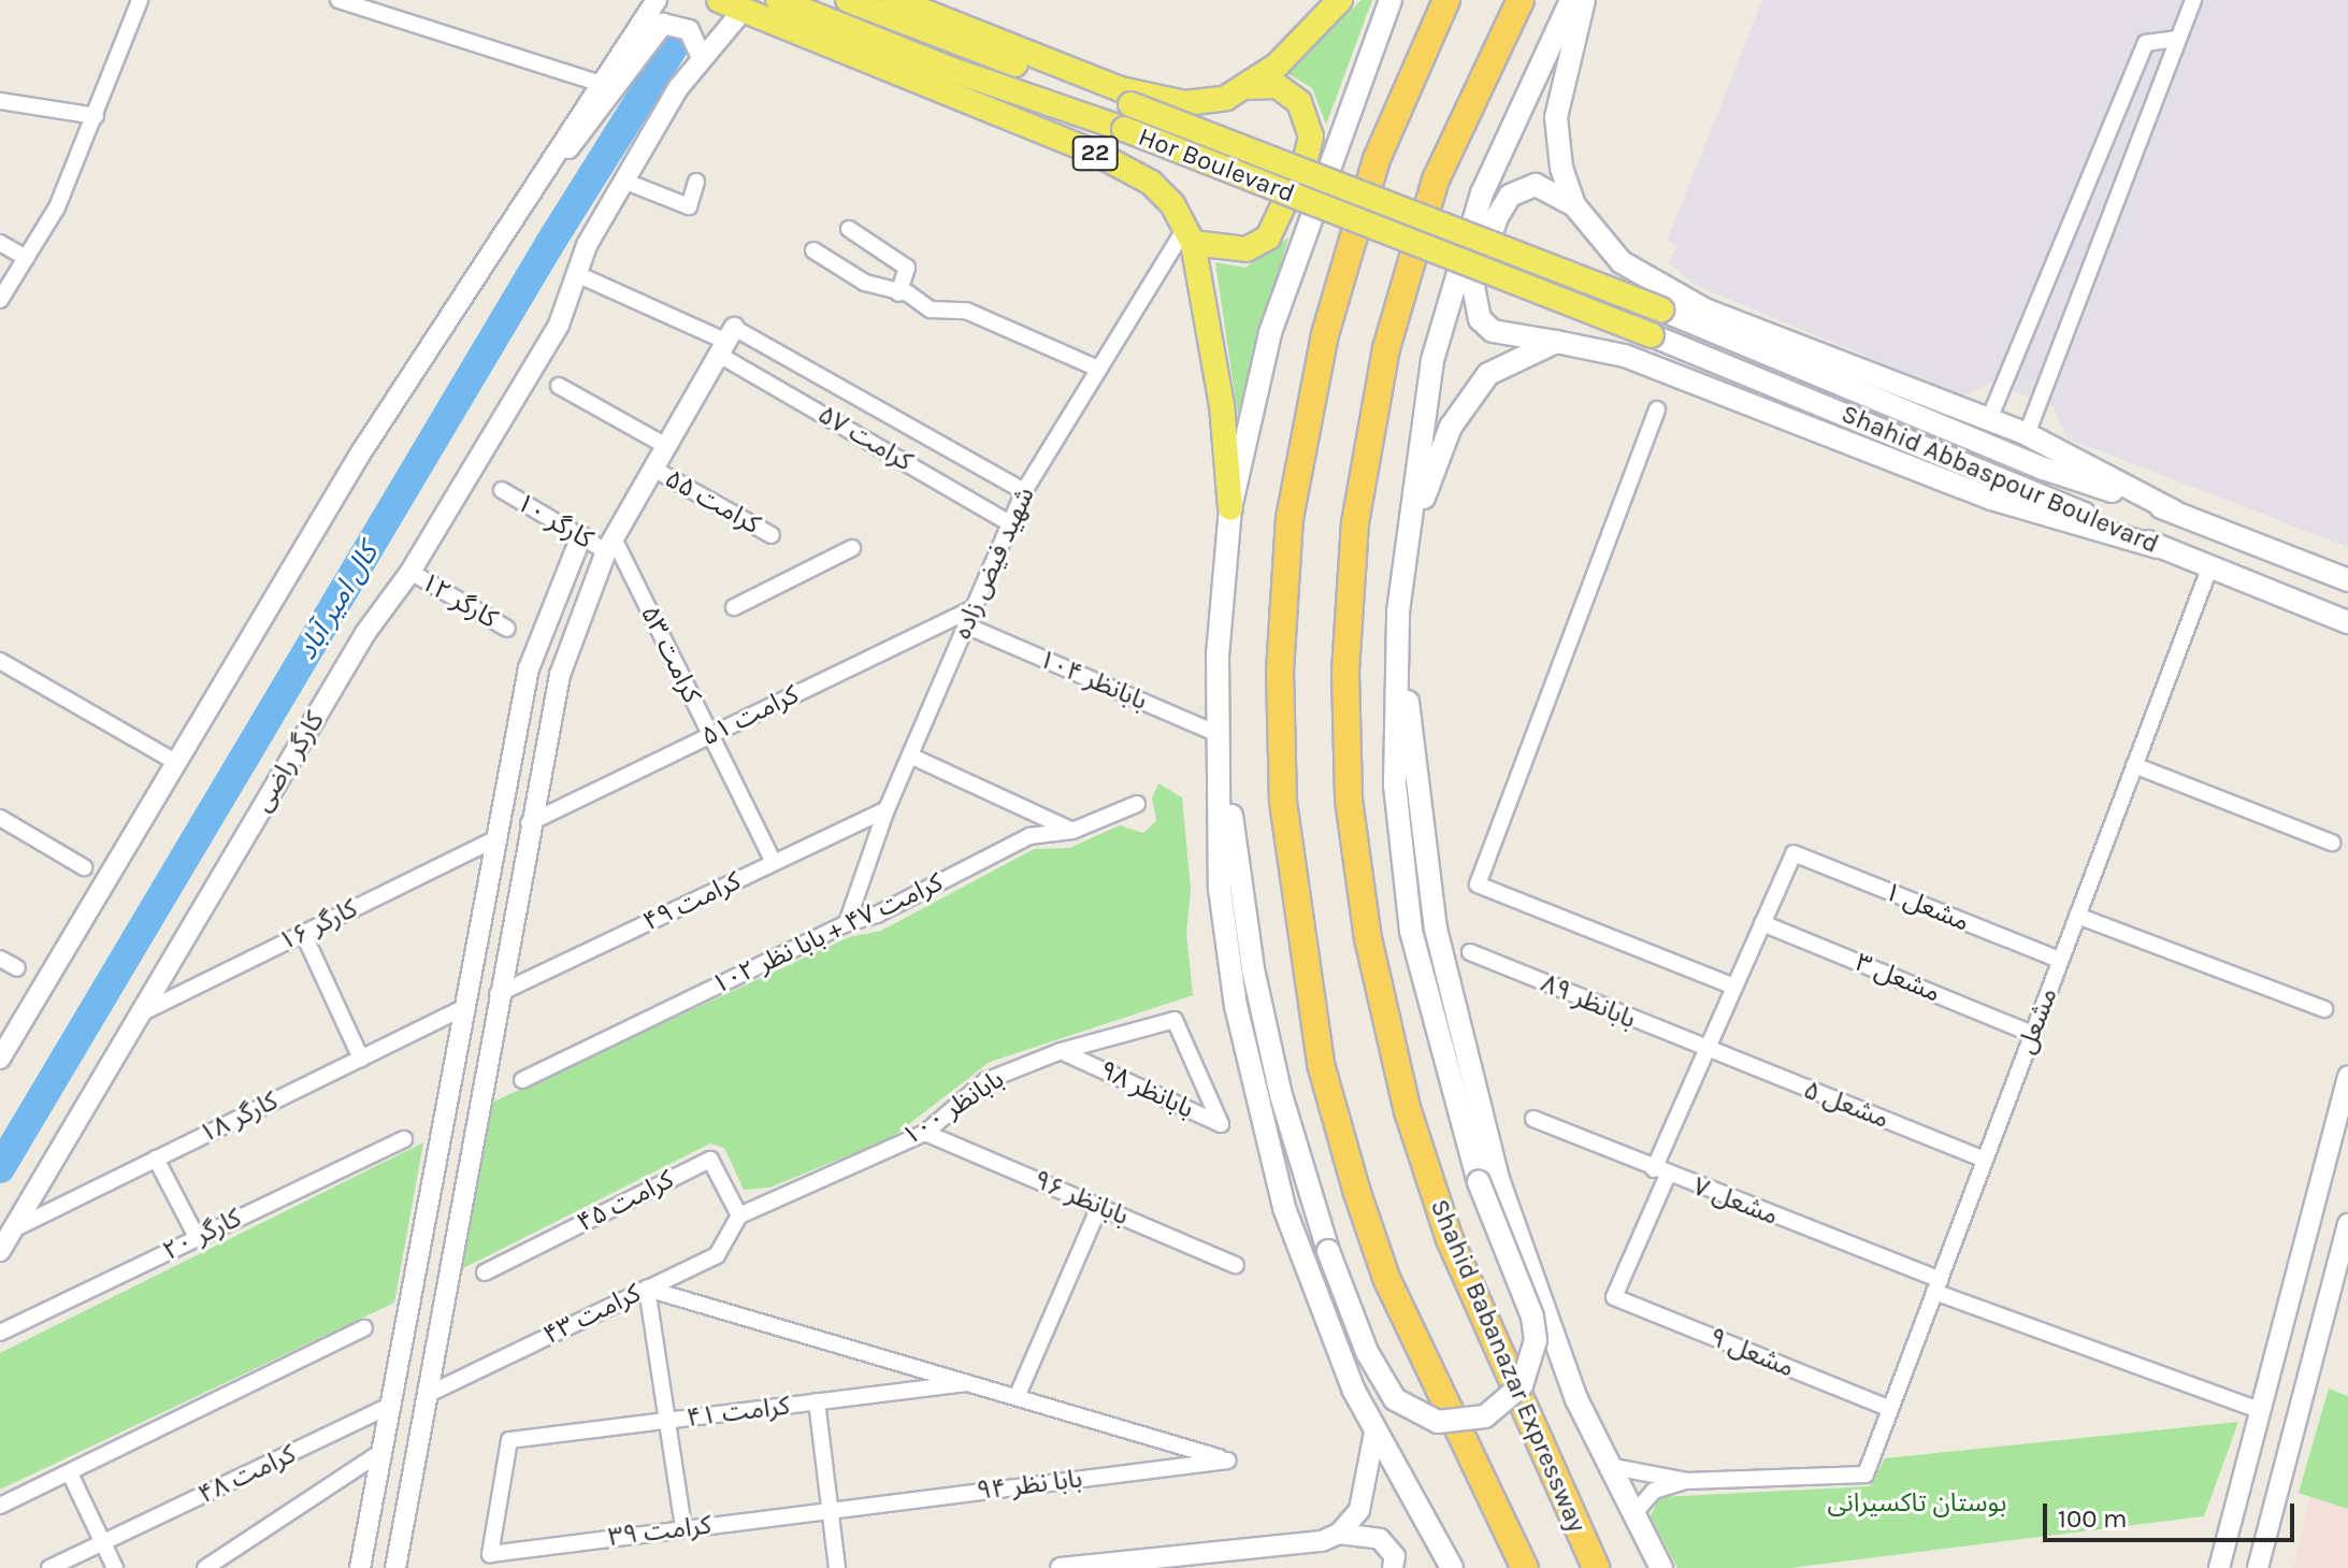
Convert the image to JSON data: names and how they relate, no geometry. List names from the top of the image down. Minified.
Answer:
{"streets":{"highway":["Shahid Babanazar Expressway"],"main road":["22","Hor Boulevard","Shahid Abbaspour Boulevard"],"street":["کرامت ۵۷","کرامت ۵۵","کارگر ۱۰","شهید فیض زاده","کارگر ۱۲","کرامت ۵۳","بابانظر ۱۰۴","کرامت ۵۱","کارگر راضی","کرامت ۴۹","مشعل ۱","کارگر ۱۶","کرامت ۴۷ + بابا نظر ۱۰۲","مشعل ۳","بابانظر ۸۹","مشعل","بابانظر ۹۸","مشعل ۵","بابانظر ۱۰۰","کارگر ۱۸","بابانظر ۹۶","کرامت ۴۵","مشعل ۷","کارگر ۲۰","کرامت ۴۳","مشعل ۹","کرامت ۴۱","کرامت ۴۸","بابا نظر ۹۴","کرامت ۳۹"]},"crossings":[["22","شهید فیض زاده"],["22","کارگر راضی"],["Hor Boulevard","Shahid Abbaspour Boulevard"],["کرامت ۵۷","شهید فیض زاده"],["Shahid Abbaspour Boulevard","مشعل"],["کارگر ۱۰","کرامت ۵۳"],["شهید فیض زاده","بابانظر ۱۰۴"],["شهید فیض زاده","کرامت ۵۱"],["شهید فیض زاده","کرامت ۴۹"],["شهید فیض زاده","کرامت ۴۷ + بابا نظر ۱۰۲"],["کارگر ۱۲","کارگر راضی"],["کرامت ۵۳","کرامت ۵۱"],["کرامت ۵۳","کرامت ۴۹"],["کارگر راضی","کارگر ۱۶"],["کارگر راضی","کارگر ۱۸"],["مشعل ۱","مشعل ۳"],["مشعل ۱","مشعل"],["مشعل ۳","مشعل"],["بابانظر ۸۹","مشعل ۵"],["مشعل","مشعل ۵"],["مشعل","مشعل ۷"],["مشعل","مشعل ۹"],["بابانظر ۹۸","بابانظر ۱۰۰"],["بابانظر ۱۰۰","بابانظر ۹۶"],["بابانظر ۱۰۰","کرامت ۴۵"],["بابانظر ۱۰۰","کرامت ۴۳"],["کرامت ۴۵","کرامت ۴۳"],["مشعل ۷","مشعل ۹"],["کرامت ۴۱","کرامت ۳۹"],["بابا نظر ۹۴","کرامت ۳۹"]],"water":["کال امیر آباد"],"parks":["بوستان تاکسیرانی"],"scale_bar":"100 m"}
